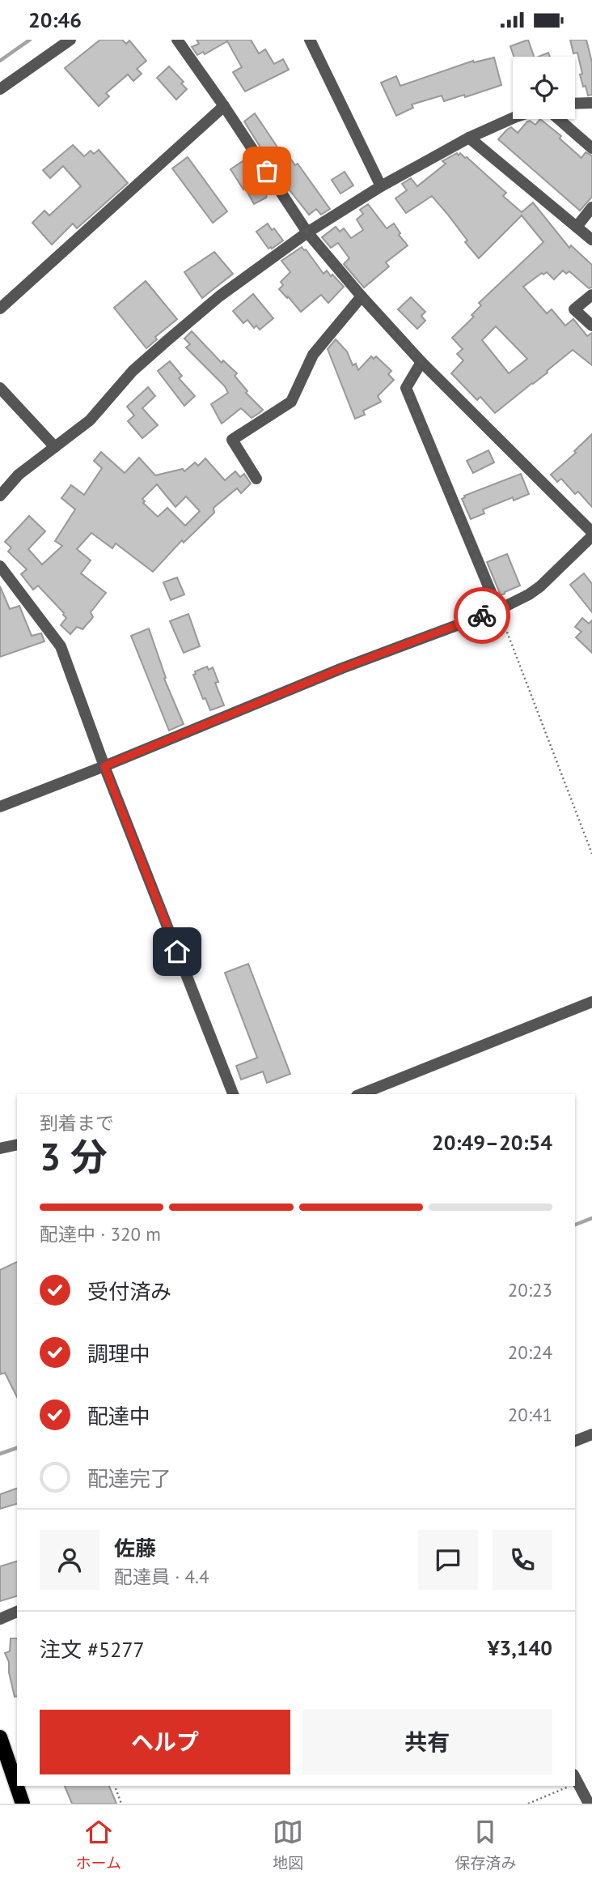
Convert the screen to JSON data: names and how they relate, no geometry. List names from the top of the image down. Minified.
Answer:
{"page":{"status":"20:46","heading":["3 分","到着まで","20:49–20:54"],"panel":["佐藤","配達員 · 4.4","注文 #5277","¥3,140"],"bar":"配達中 · 320 m","list":[["受付済み","20:23"],["調理中","20:24"],["配達中","20:41"],"配達完了"],"buttons":["ヘルプ","共有"],"tabs":["ホーム","地図","保存済み"]}}
